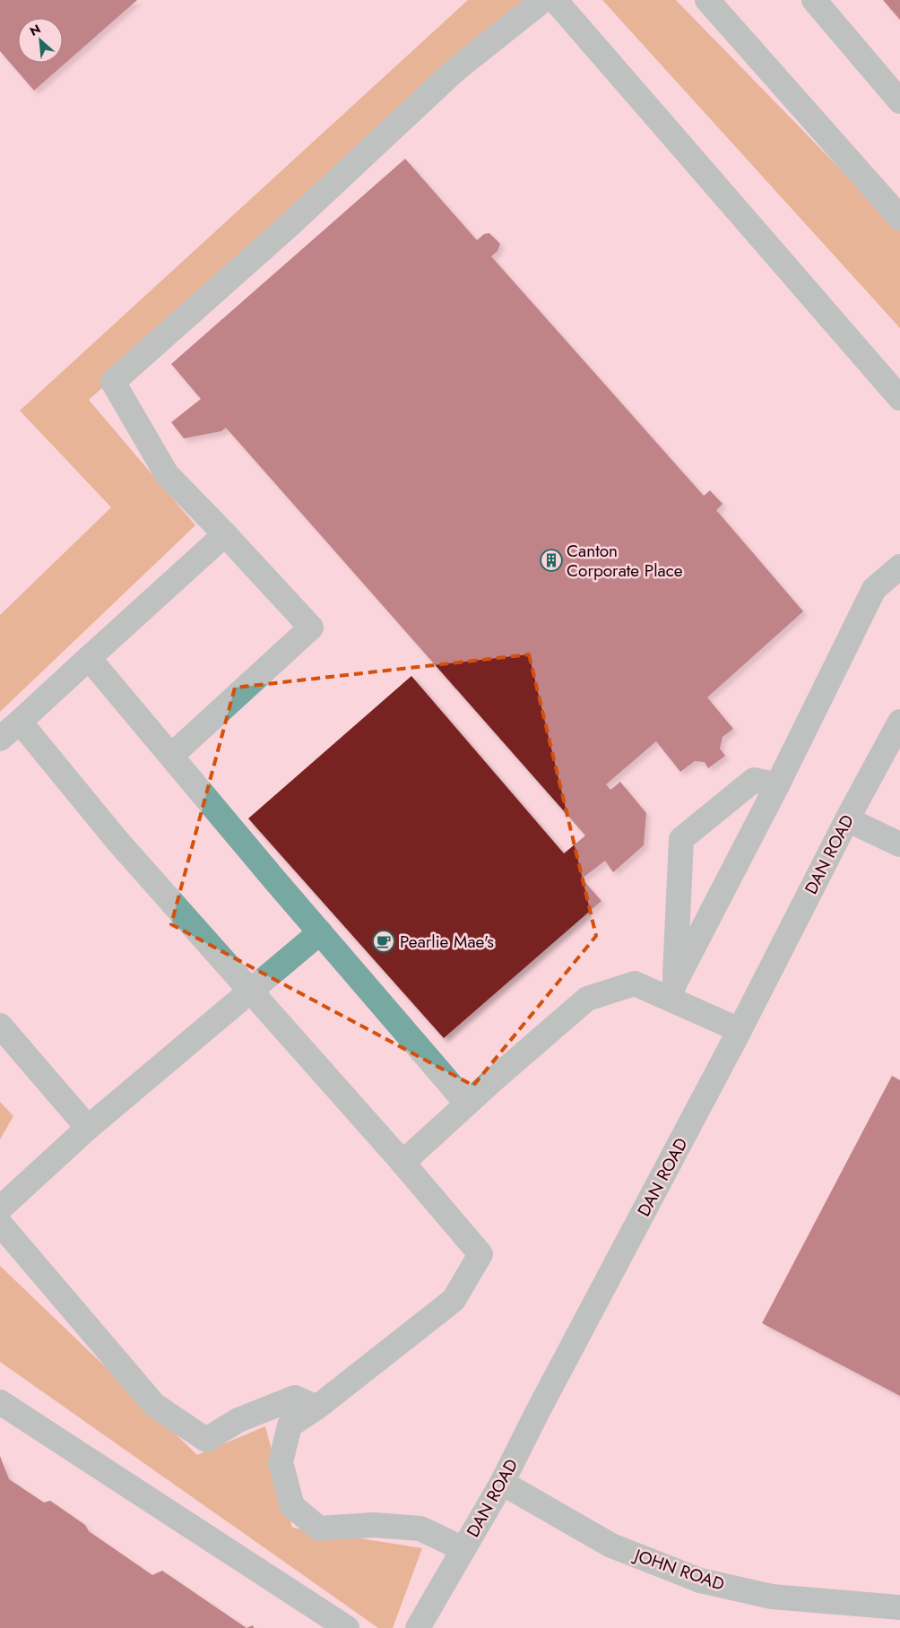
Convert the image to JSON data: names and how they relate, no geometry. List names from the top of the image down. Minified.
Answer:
{"streets":{"street":["DAN ROAD","JOHN ROAD"]},"crossings":[["DAN ROAD","JOHN ROAD"]],"places":{"building":["Canton Corporate Place"],"cafe":["Pearlie Mae's"]},"north":"top left"}
